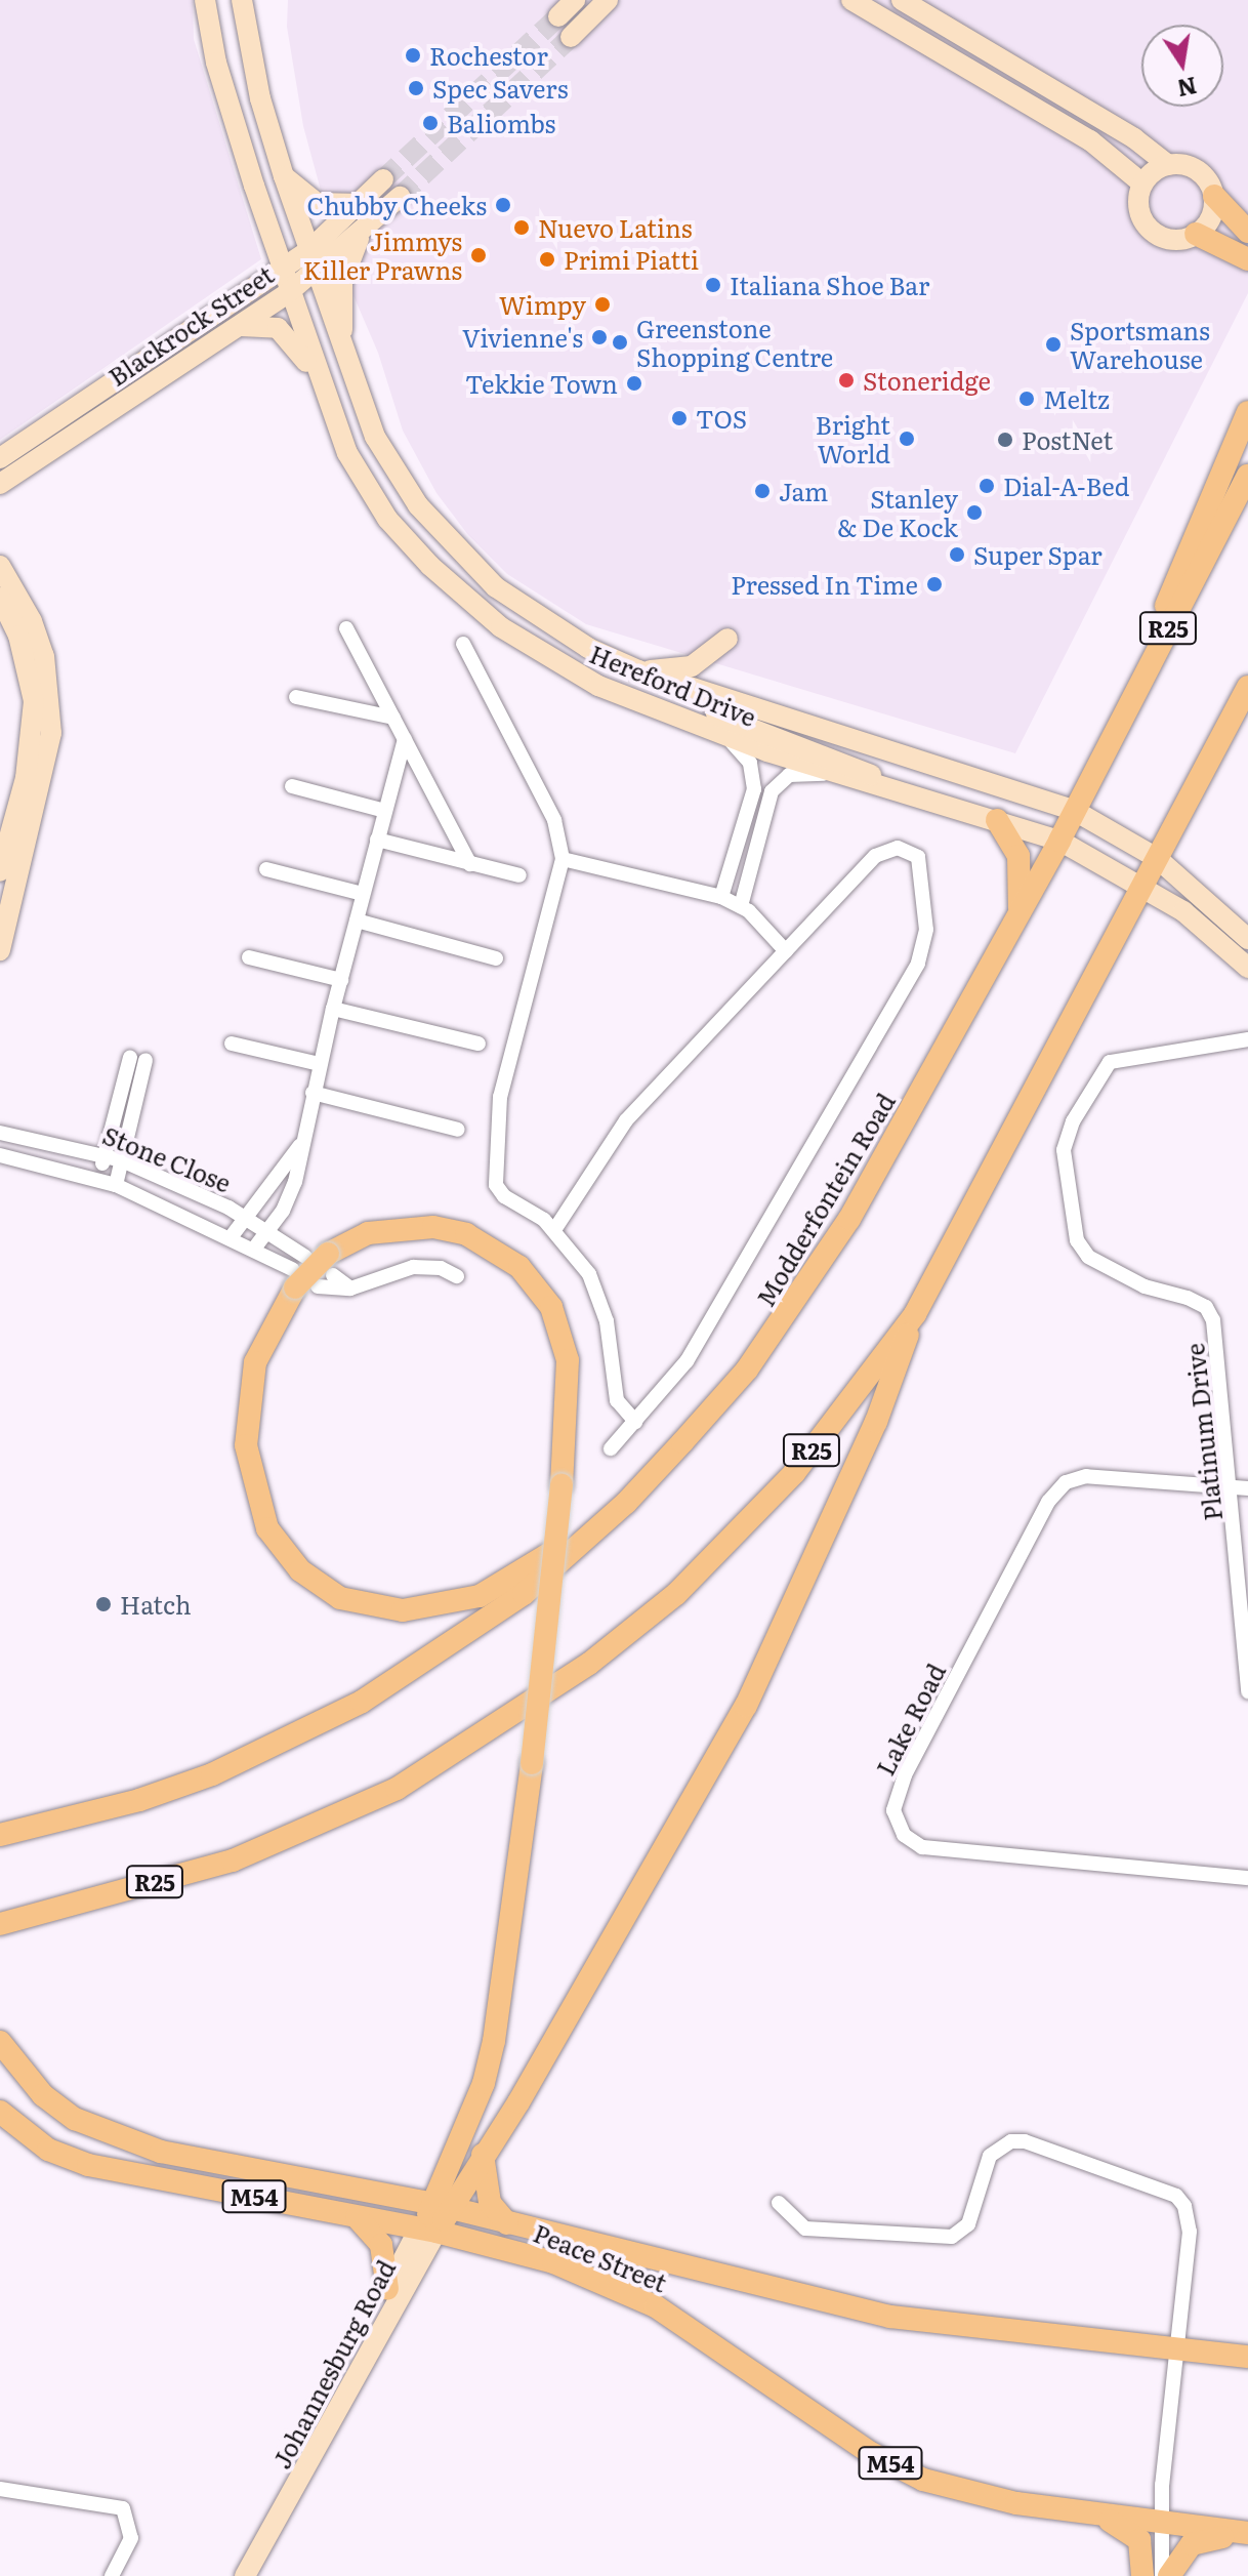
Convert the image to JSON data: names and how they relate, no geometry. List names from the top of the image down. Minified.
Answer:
{"streets":{"main road":["R25","Modderfontein Road","M54","Peace Street"],"street":["Blackrock Street","Hereford Drive","Stone Close","Platinum Drive","Lake Road","Johannesburg Road"]},"crossings":[["Blackrock Street","Hereford Drive"],["R25","Hereford Drive"],["Hereford Drive","Modderfontein Road"],["Platinum Drive","Lake Road"],["Peace Street","Johannesburg Road"]],"places":["Rochestor","Spec Savers","Baliombs","Chubby Cheeks","Nuevo Latins","Jimmys Killer Prawns","Primi Piatti","Italiana Shoe Bar","Wimpy","Vivienne's","Greenstone Shopping Centre","Sportsmans Warehouse","Stoneridge","Tekkie Town","Meltz","TOS","Bright World","PostNet","Dial-A-Bed","Jam","Stanley & De Kock","Super Spar","Pressed In Time","Hatch"],"north":"bottom"}
